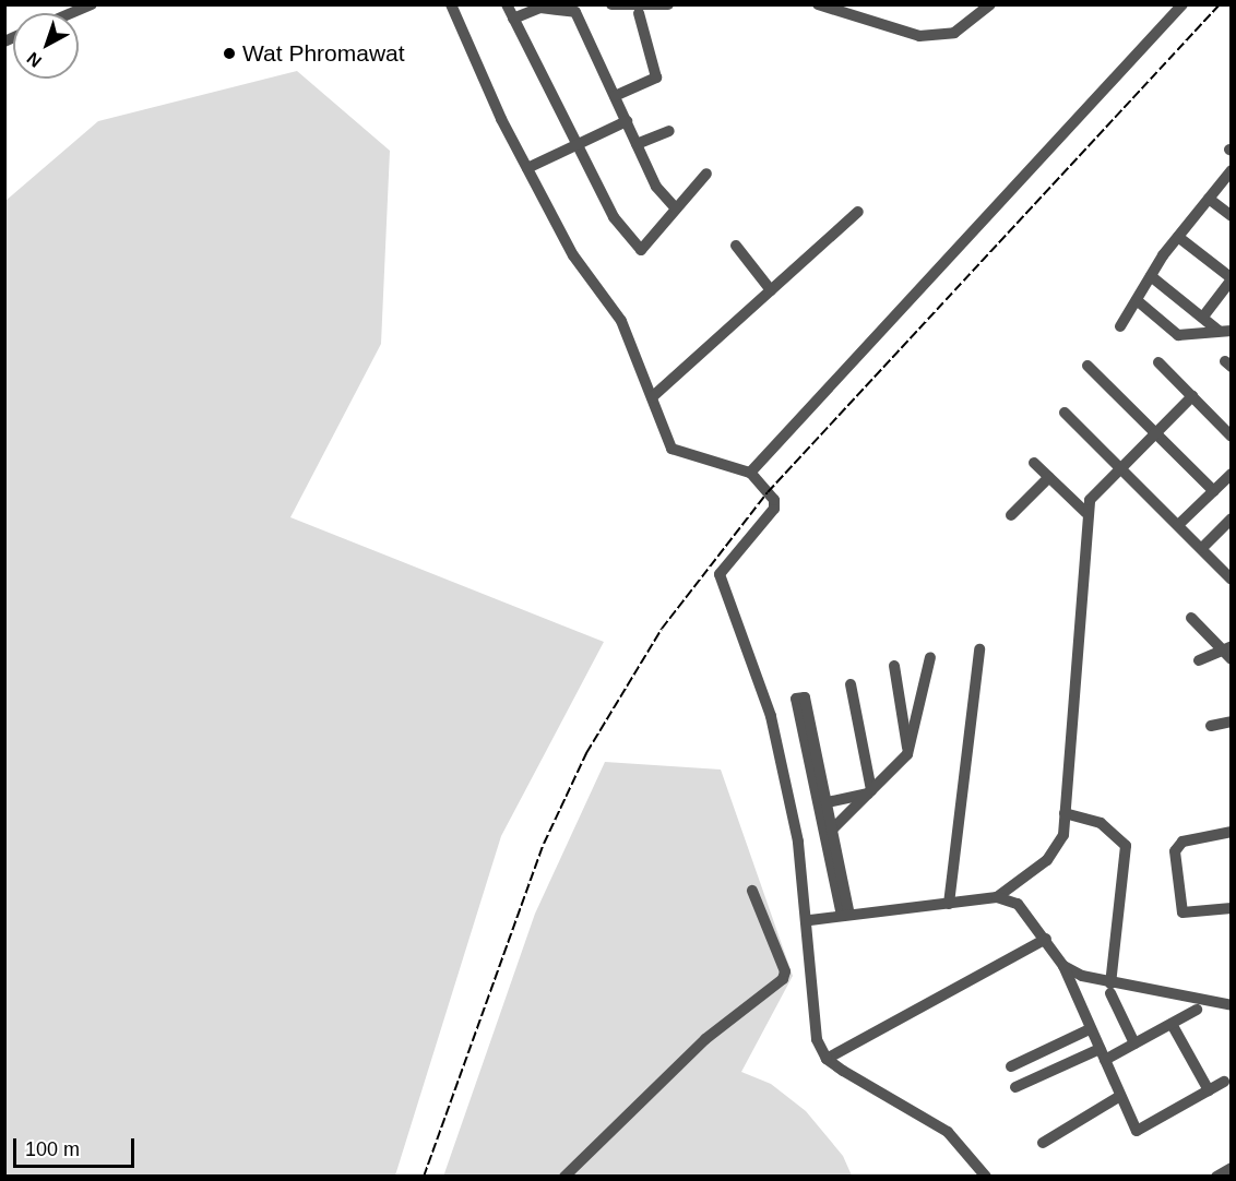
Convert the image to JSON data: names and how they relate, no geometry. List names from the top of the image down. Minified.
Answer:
{"places":["Wat Phromawat"],"scale_bar":"100 m","north":"bottom left"}
